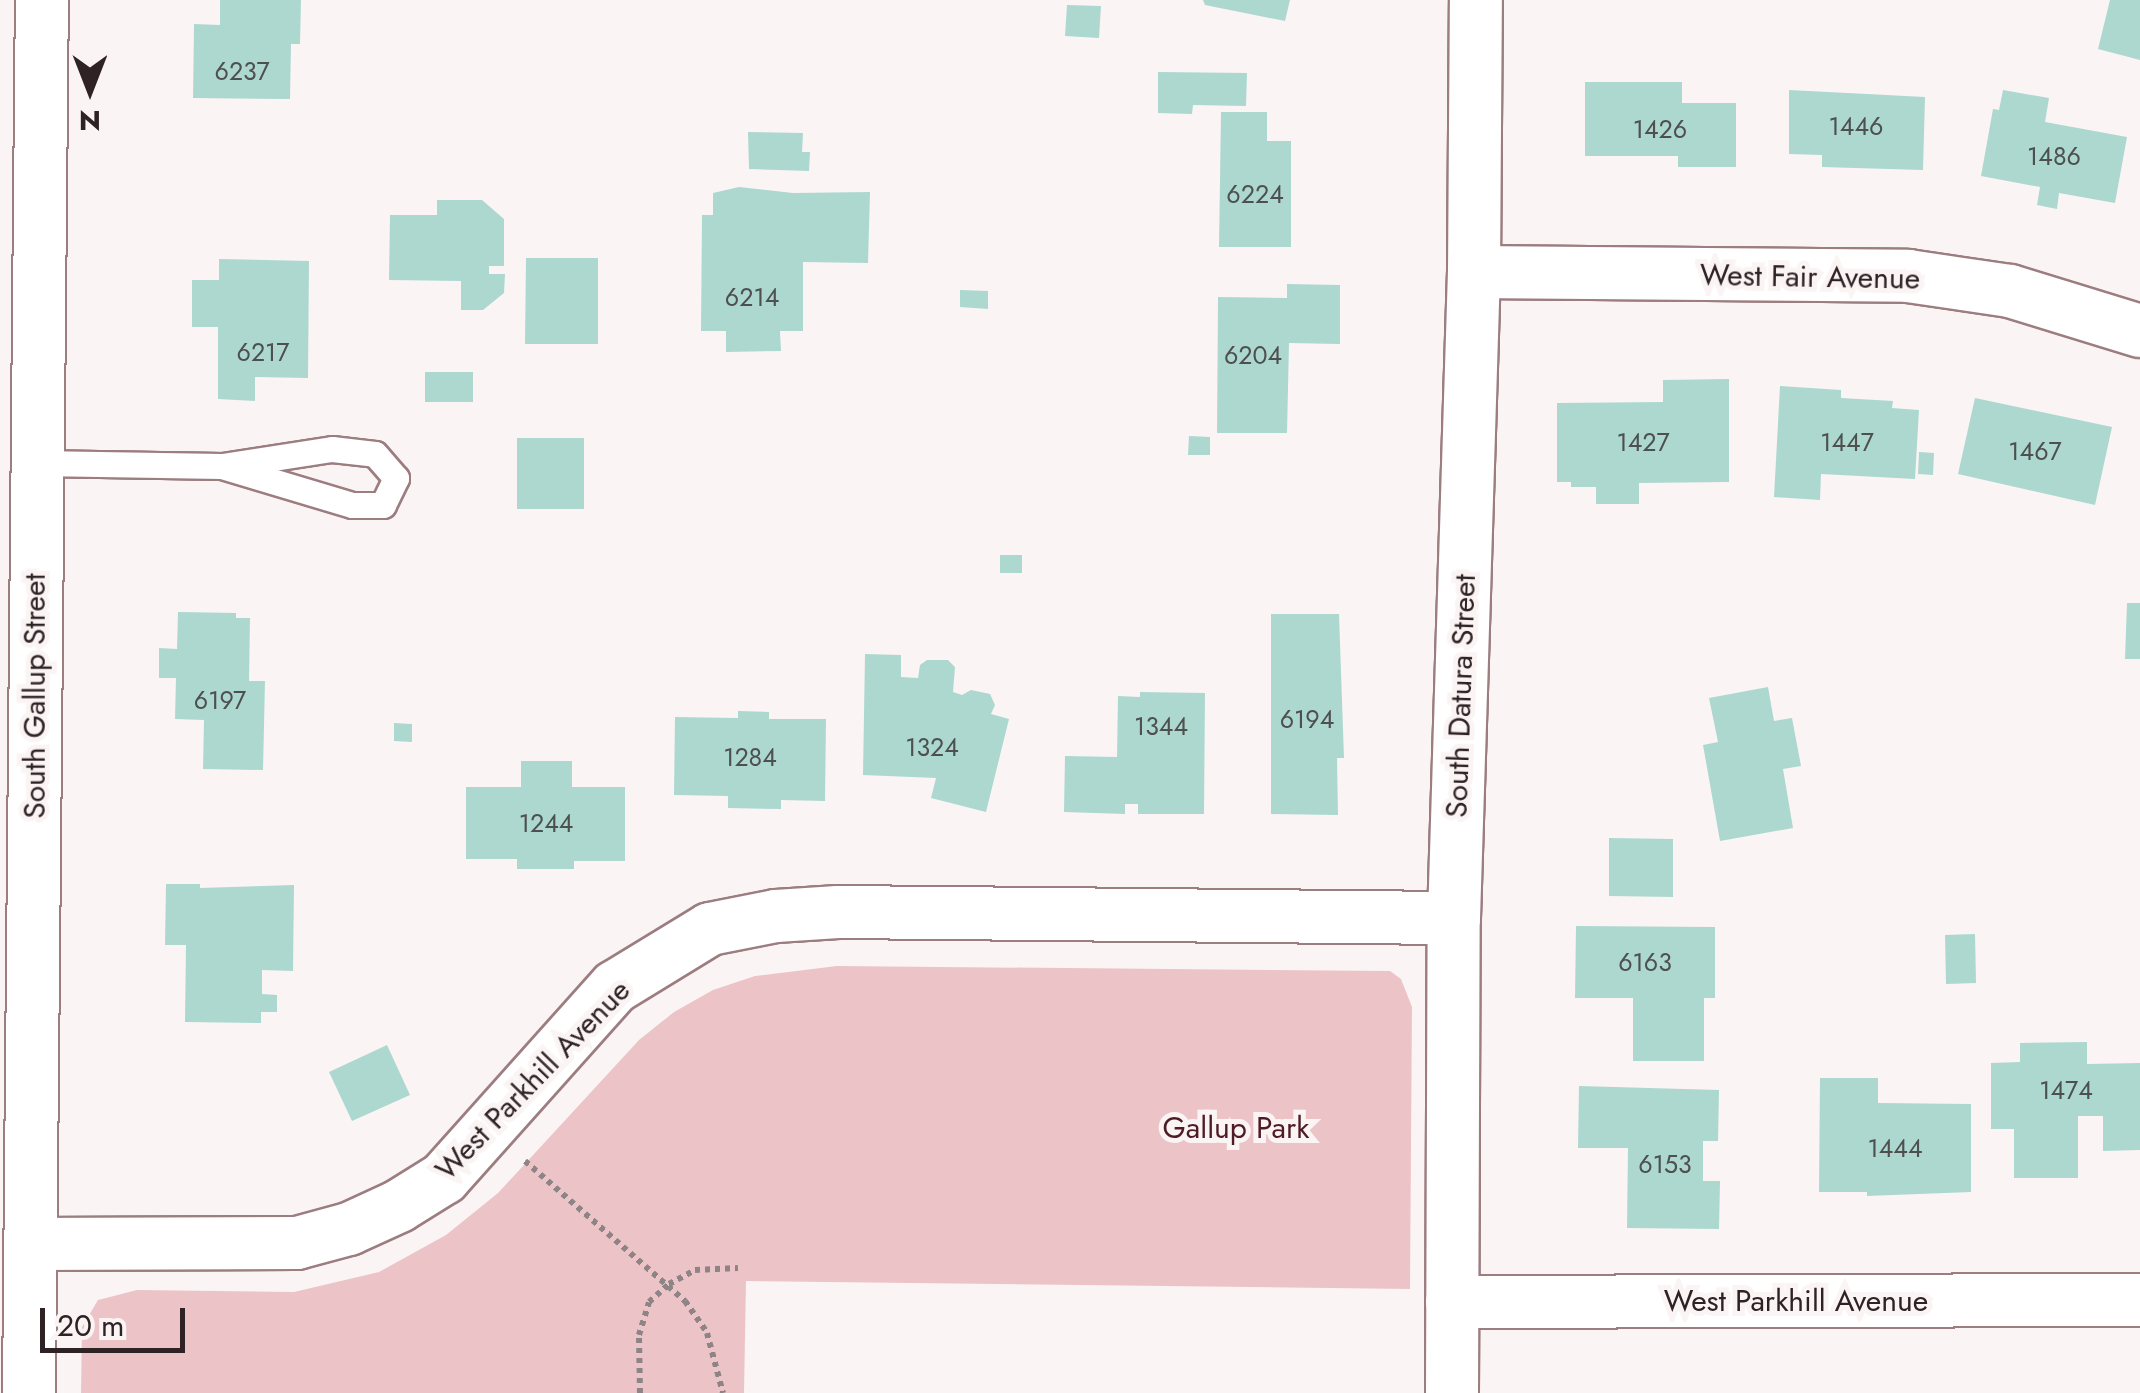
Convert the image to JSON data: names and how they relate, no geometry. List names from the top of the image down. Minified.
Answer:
{"streets":{"street":["West Fair Avenue","South Gallup Street","South Datura Street","West Parkhill Avenue"]},"crossings":[["West Fair Avenue","South Datura Street"],["South Gallup Street","West Parkhill Avenue"],["South Datura Street","West Parkhill Avenue"]],"parks":["Gallup Park"],"house_numbers":["6237","1446","1426","1486","6224","6214","6217","6204","1427","1447","1467","6197","6194","1344","1324","1284","1244","6163","1474","1444","6153"],"scale_bar":"20 m","north":"bottom"}
